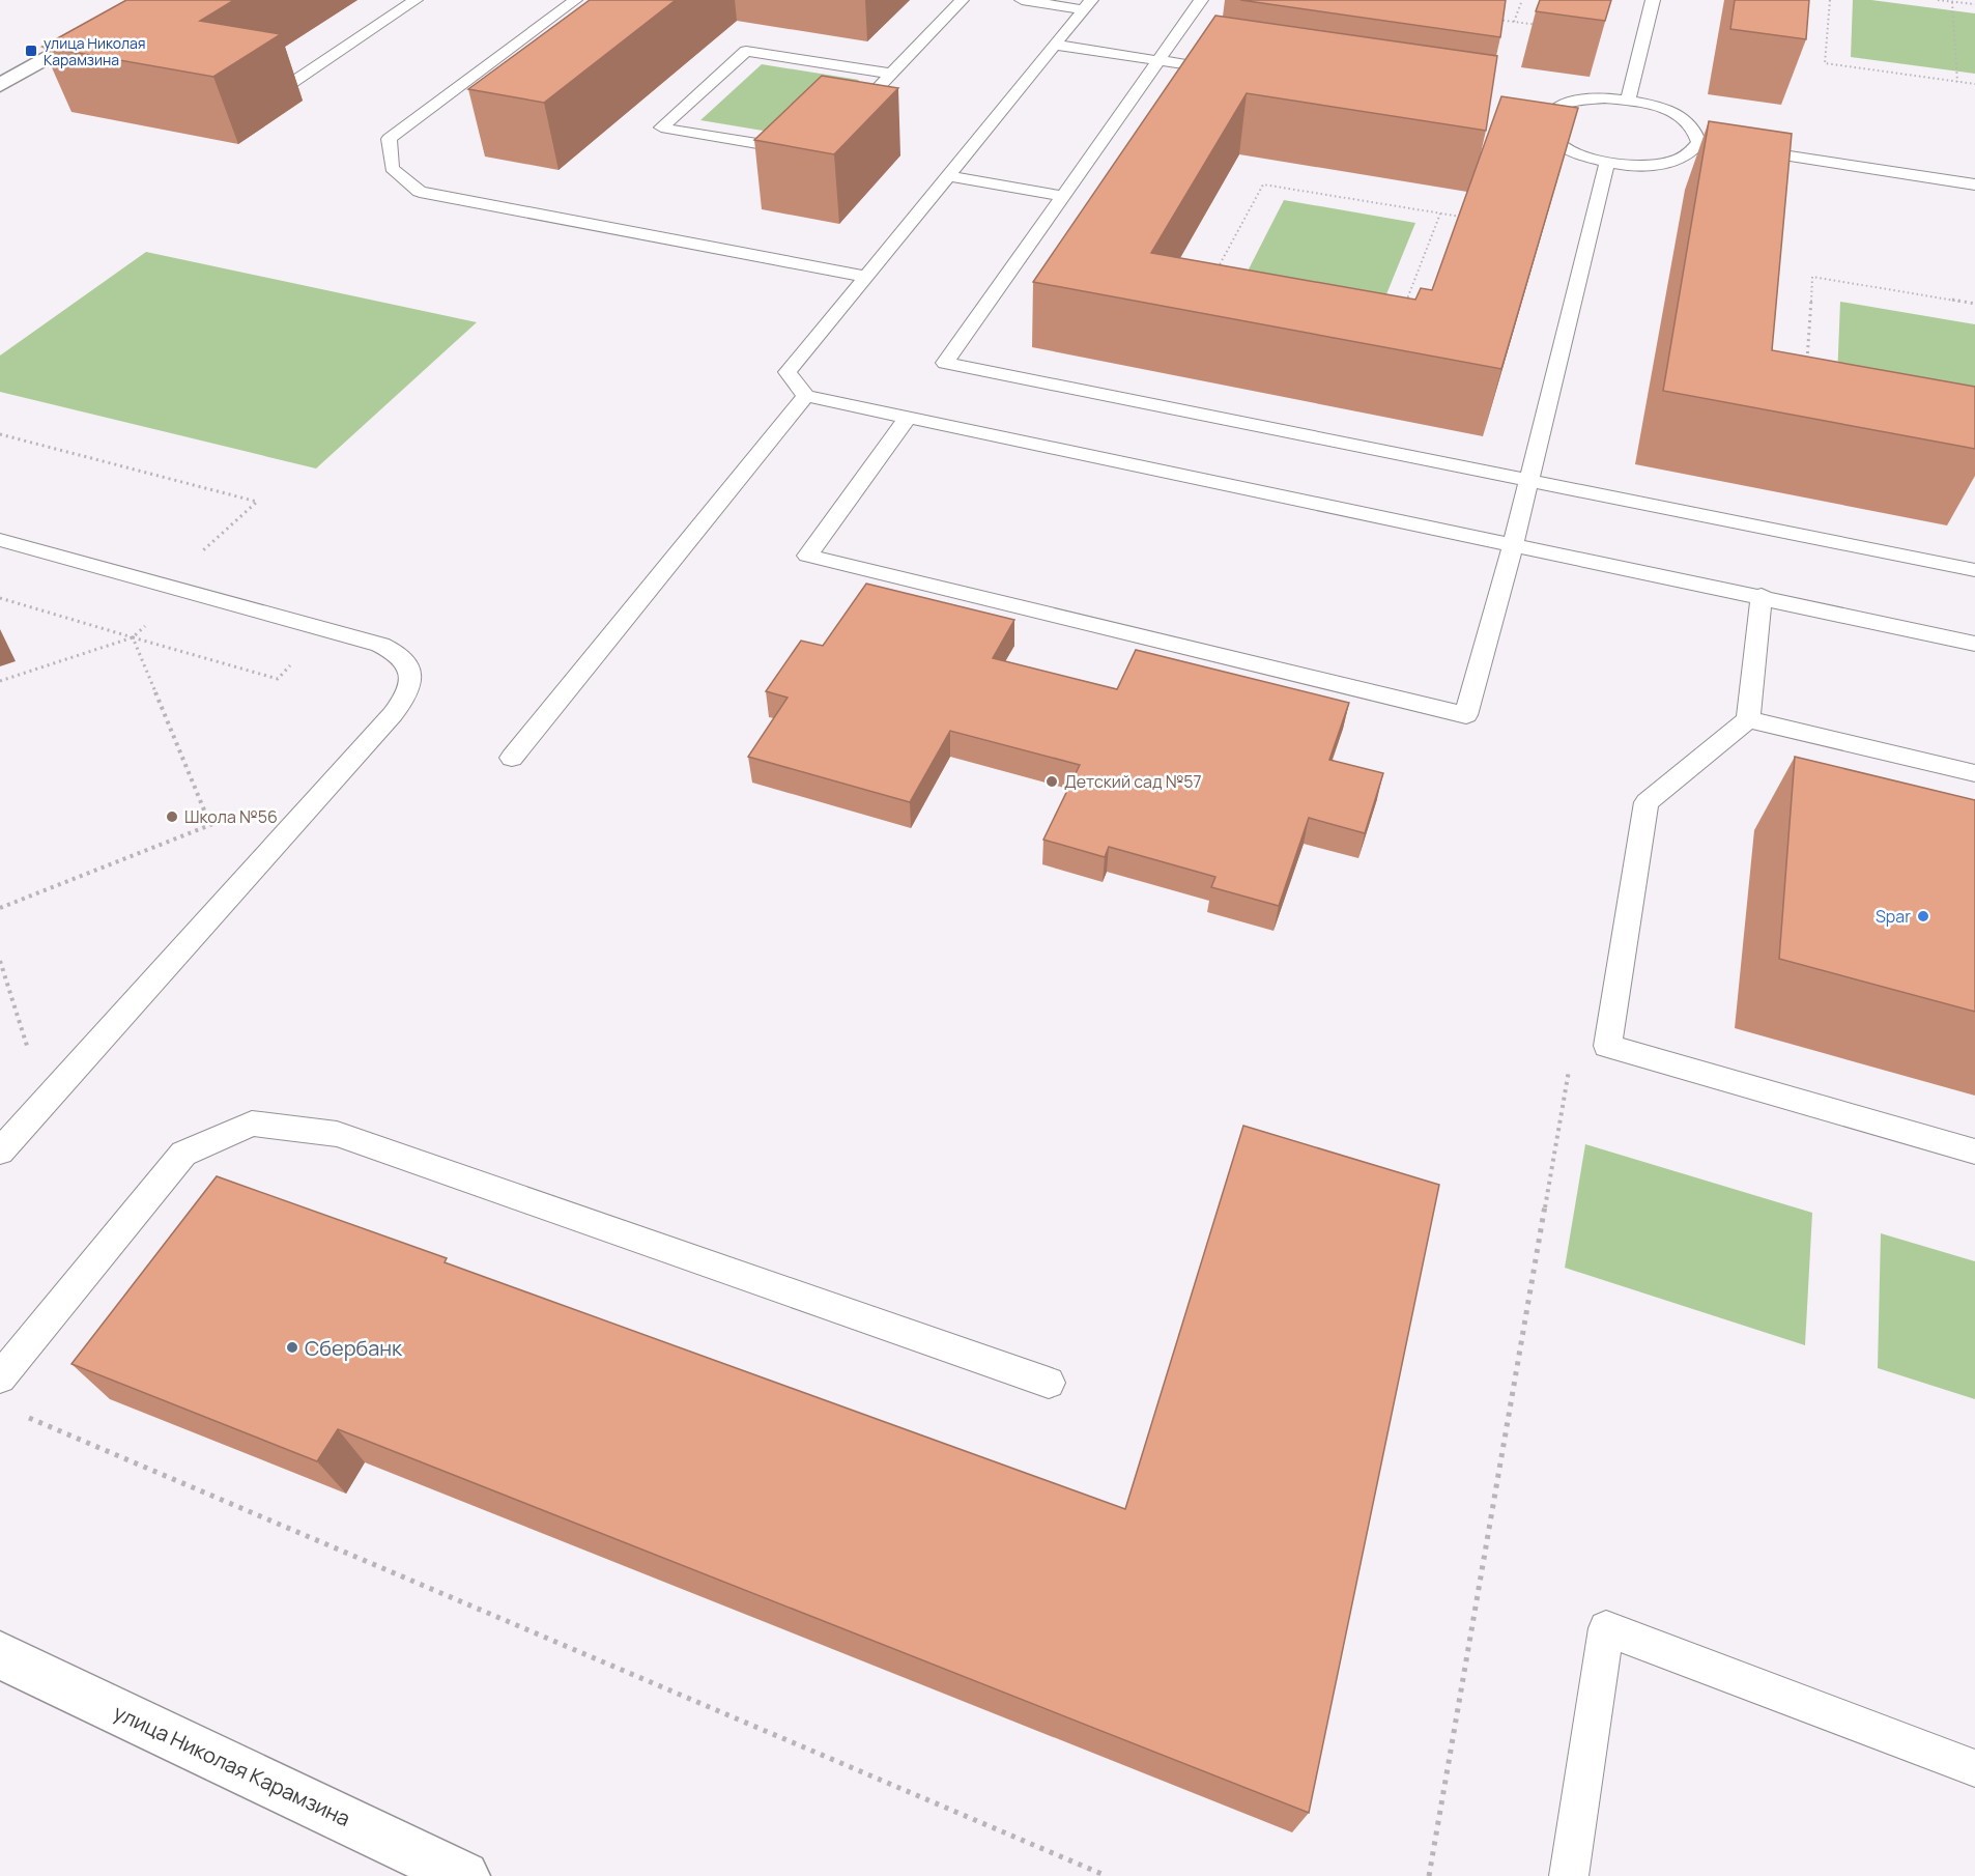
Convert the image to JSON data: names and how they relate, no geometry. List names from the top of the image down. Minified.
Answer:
{"streets":{"street":["улица Николая Карамзина"]},"places":{"transit":["улица Николая Карамзина"],"other":["Детский сад №57","Школа №56","Spar","Сбербанк"]}}
